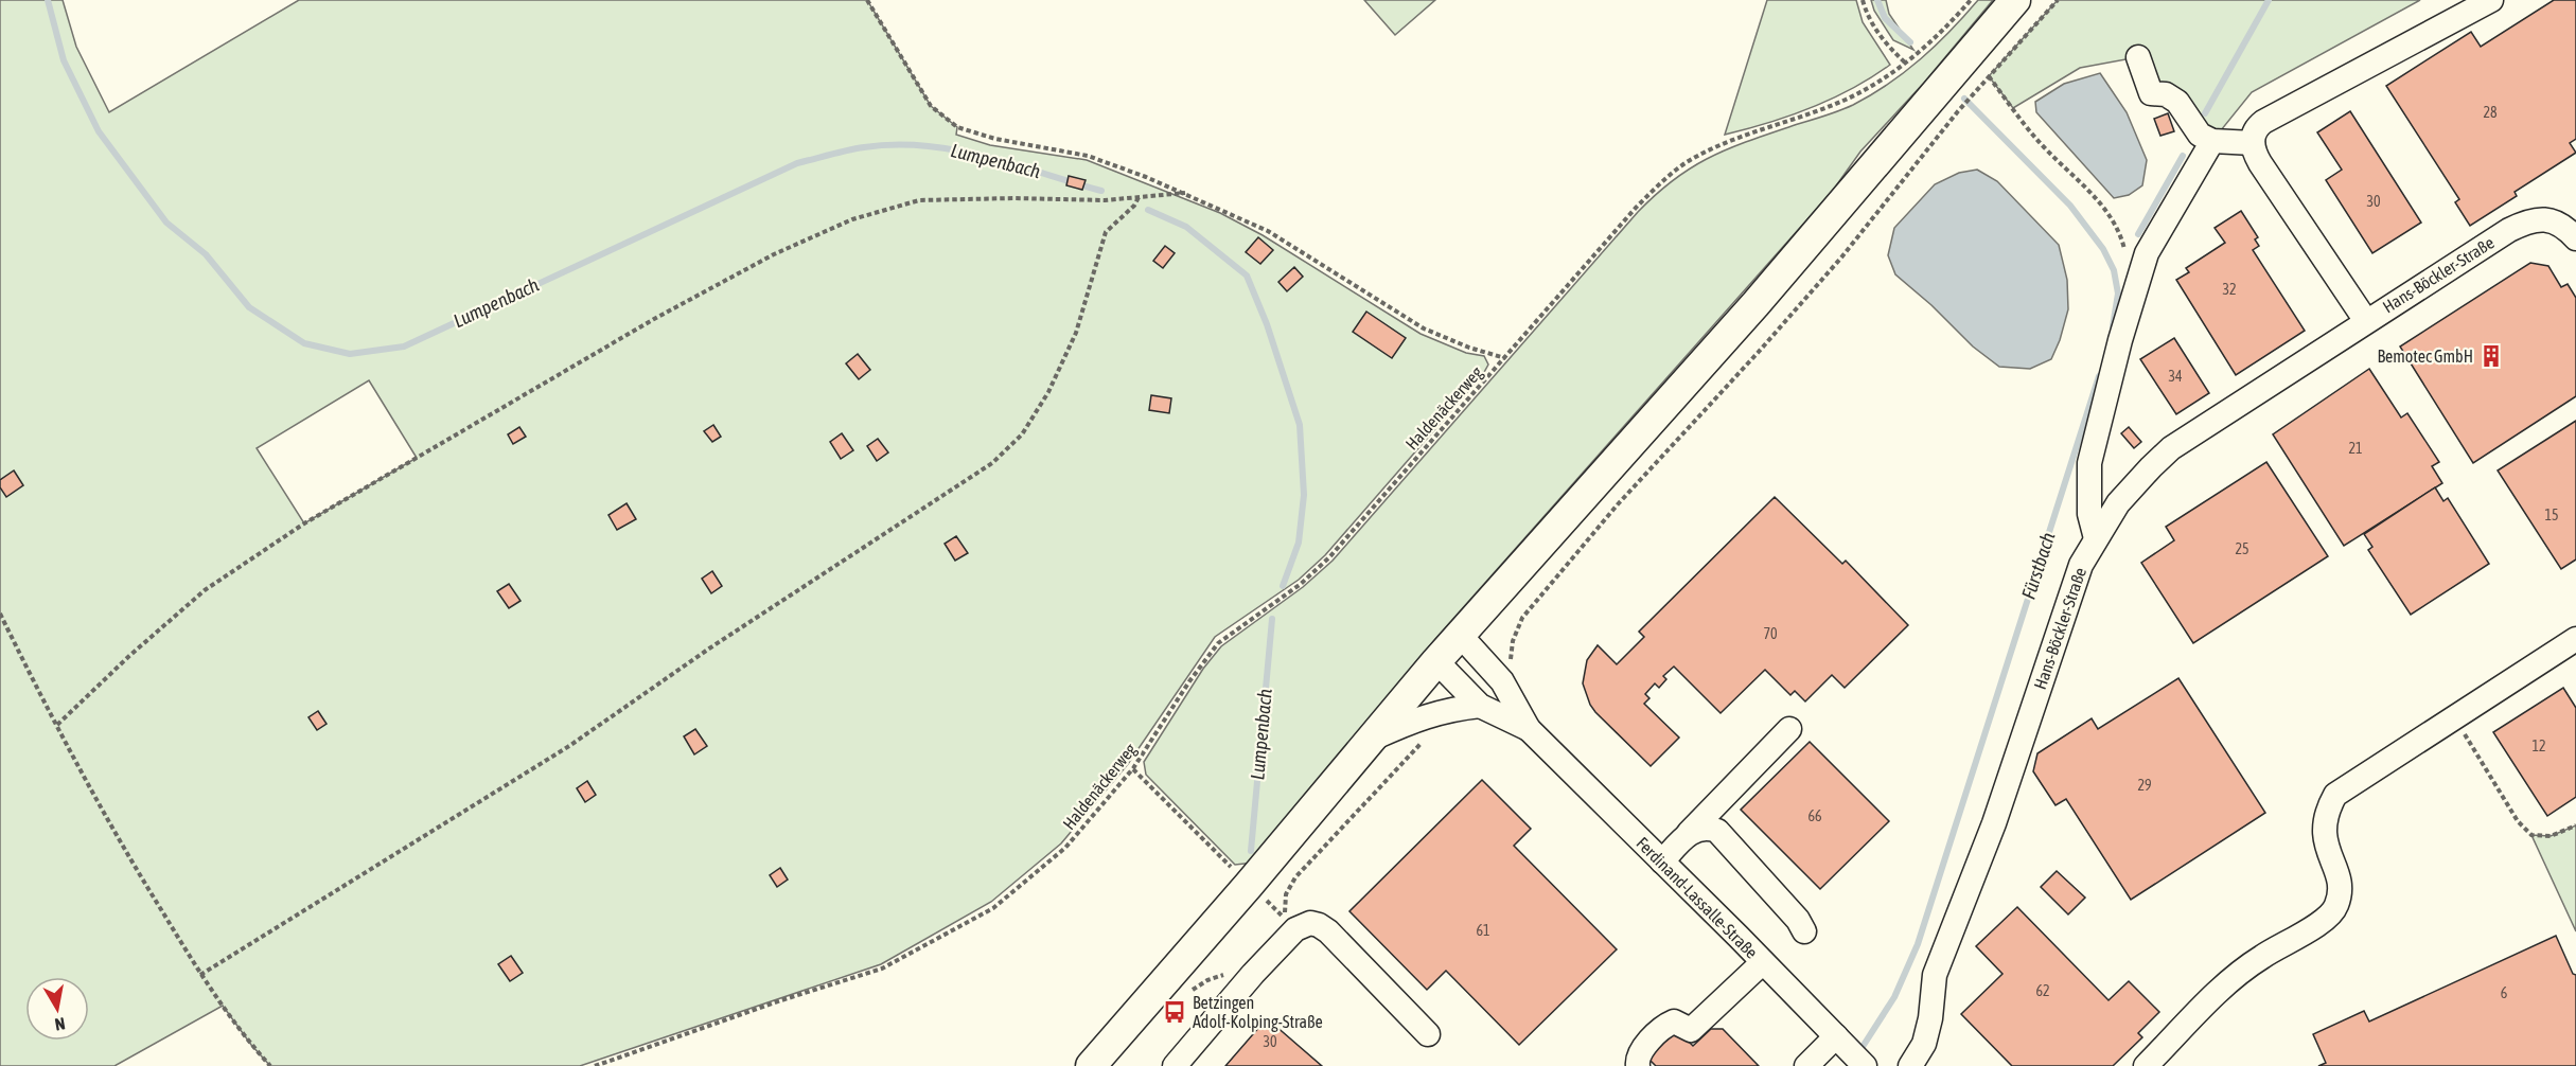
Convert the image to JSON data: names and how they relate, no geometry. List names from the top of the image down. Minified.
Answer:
{"streets":{"street":["Hans-Böckler-Straße","Ferdinand-Lassalle-Straße"],"path":["Haldenäckerweg"]},"water":["Lumpenbach","Fürstbach"],"places":{"building":["Bemotec GmbH"],"bus stop":["Betzingen Adolf-Kolping-Straße"]},"house_numbers":["28","30","32","34","21","15","25","70","12","29","66","61","62","6","30"],"north":"bottom"}
